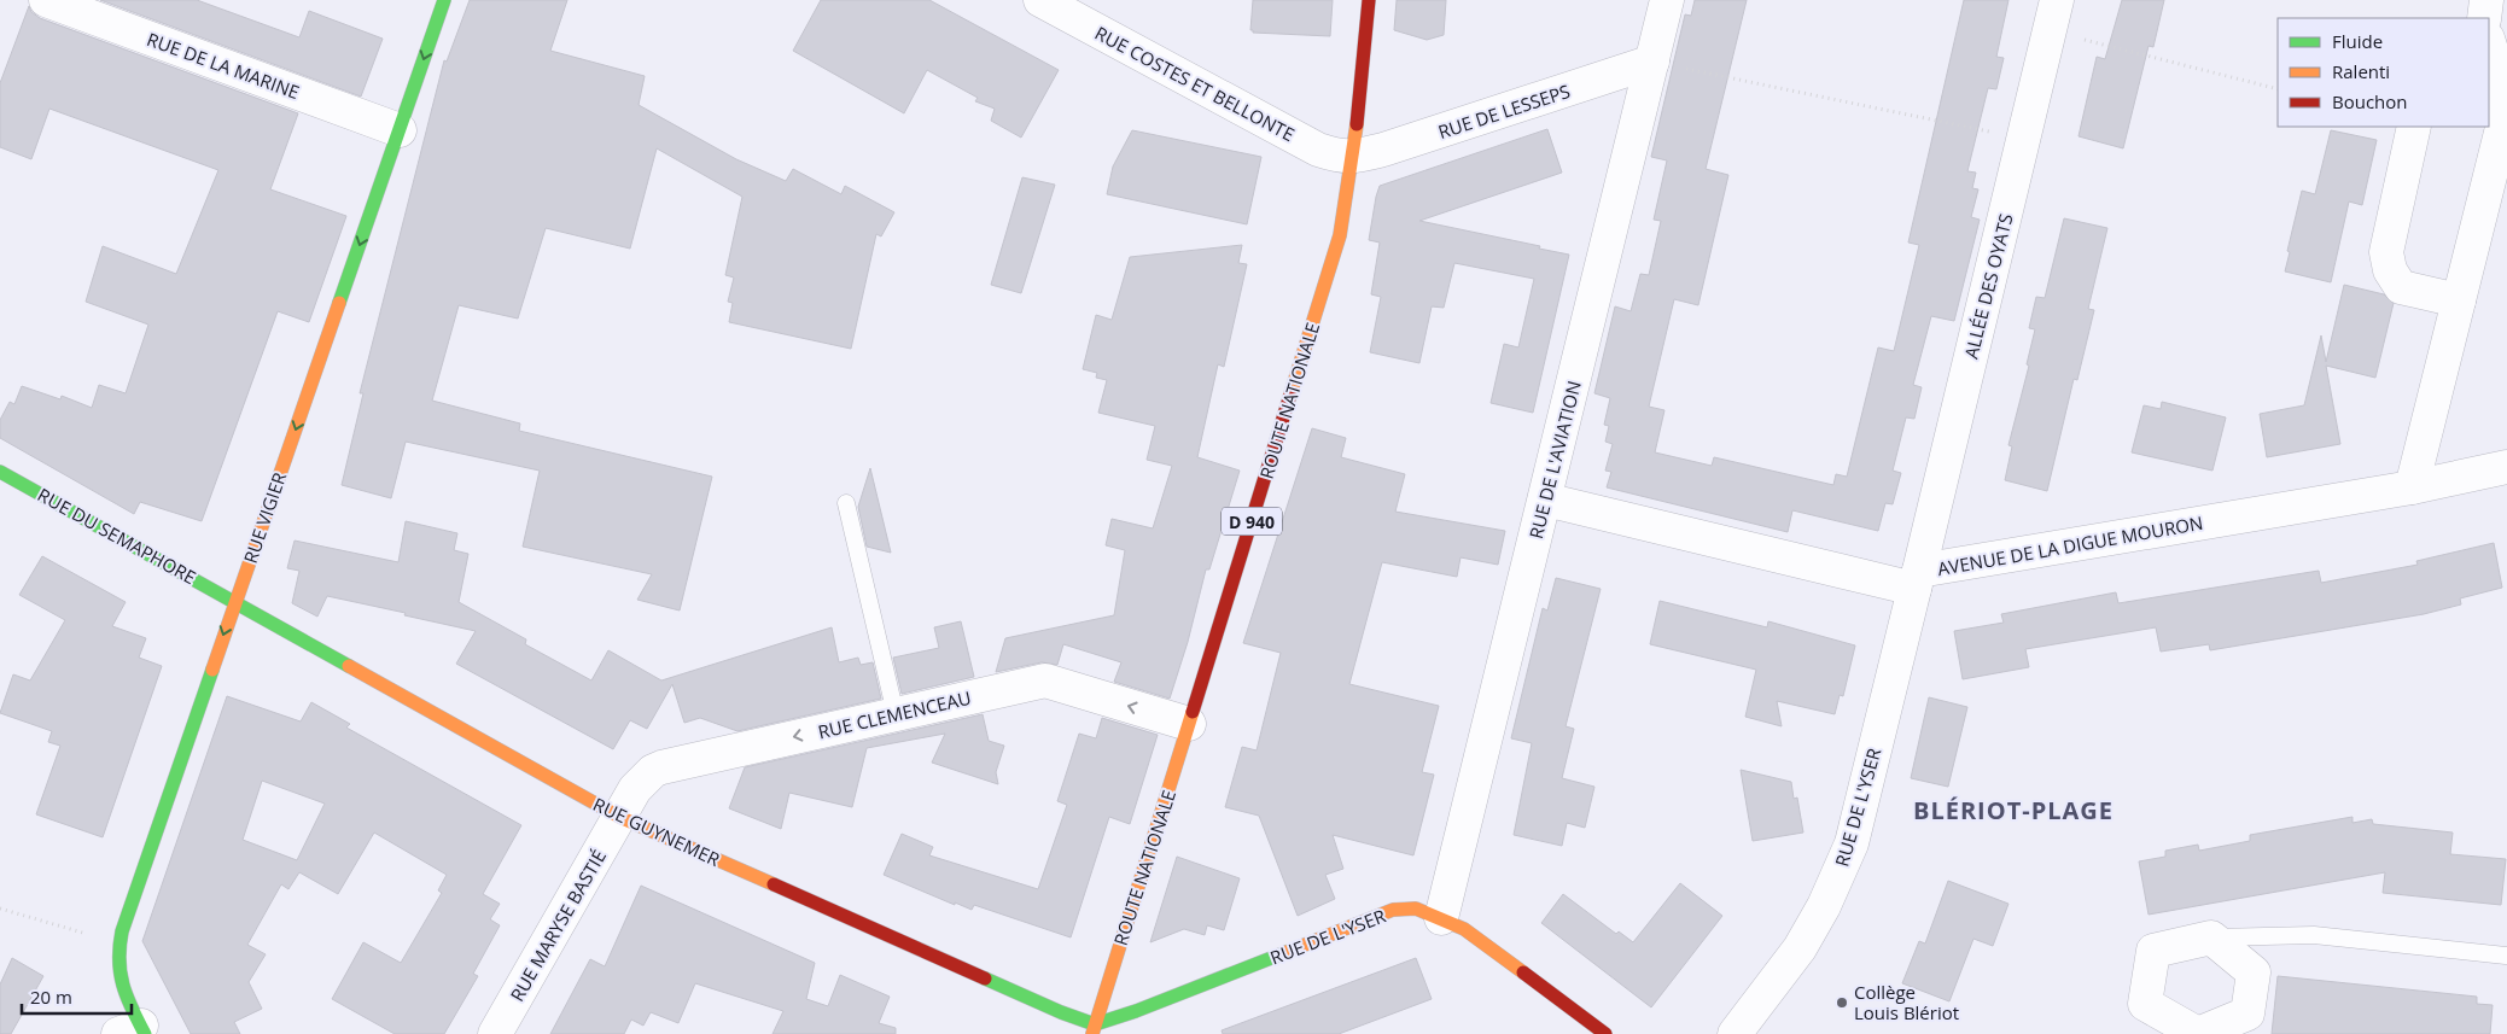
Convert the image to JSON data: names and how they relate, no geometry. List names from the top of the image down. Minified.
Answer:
{"streets":{"street":["RUE DE LA MARINE","RUE COSTES ET BELLONTE","RUE DE LESSEPS","ALLÉE DES OYATS","ROUTE NATIONALE","RUE DE L'AVIATION","RUE VIGIER","D 940","RUE DU SEMAPHORE","AVENUE DE LA DIGUE MOURON","RUE CLEMENCEAU","RUE DE L'YSER","RUE GUYNEMER","RUE MARYSE BASTIÉ"]},"crossings":[["RUE DE LA MARINE","RUE VIGIER"],["RUE COSTES ET BELLONTE","RUE DE LESSEPS"],["RUE COSTES ET BELLONTE","ROUTE NATIONALE"],["RUE DE LESSEPS","ROUTE NATIONALE"],["RUE DE LESSEPS","RUE DE L'AVIATION"],["ALLÉE DES OYATS","AVENUE DE LA DIGUE MOURON"],["ALLÉE DES OYATS","RUE DE L'YSER"],["ROUTE NATIONALE","RUE CLEMENCEAU"],["ROUTE NATIONALE","RUE DE L'YSER"],["ROUTE NATIONALE","RUE GUYNEMER"],["RUE DE L'AVIATION","AVENUE DE LA DIGUE MOURON"],["RUE DE L'AVIATION","RUE DE L'YSER"],["RUE VIGIER","RUE DU SEMAPHORE"],["RUE VIGIER","RUE GUYNEMER"],["RUE DU SEMAPHORE","RUE GUYNEMER"],["AVENUE DE LA DIGUE MOURON","RUE DE L'YSER"],["RUE CLEMENCEAU","RUE GUYNEMER"],["RUE CLEMENCEAU","RUE MARYSE BASTIÉ"],["RUE DE L'YSER","RUE GUYNEMER"],["RUE GUYNEMER","RUE MARYSE BASTIÉ"]],"one_way":["RUE VIGIER","RUE CLEMENCEAU"],"districts":["BLÉRIOT-PLAGE"],"places":["Collège Louis Blériot"],"legend":["Fluide","Ralenti","Bouchon"],"scale_bar":"20 m"}
